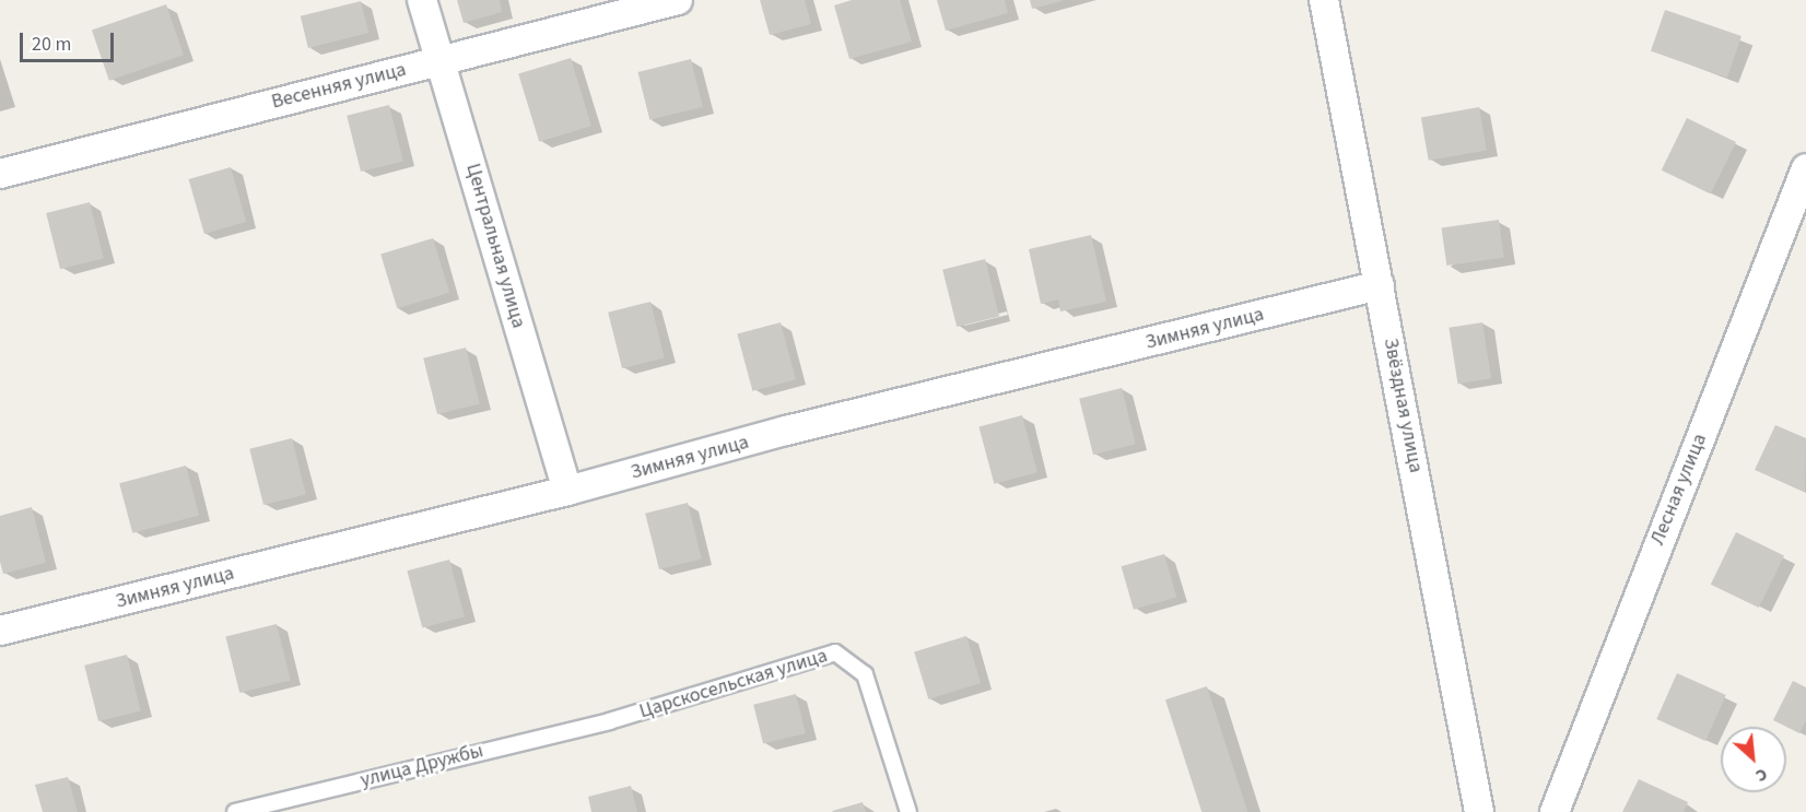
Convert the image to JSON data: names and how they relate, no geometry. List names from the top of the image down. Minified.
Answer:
{"streets":{"street":["Весенняя улица","Центральная улица","Зимняя улица","Звёздная улица","Лесная улица"],"lane":["Царскосельская улица","улица Дружбы"]},"crossings":[["Весенняя улица","Центральная улица"],["Центральная улица","Зимняя улица"],["Зимняя улица","Звёздная улица"],["Царскосельская улица","улица Дружбы"]],"scale_bar":"20 m","north":"bottom right"}
